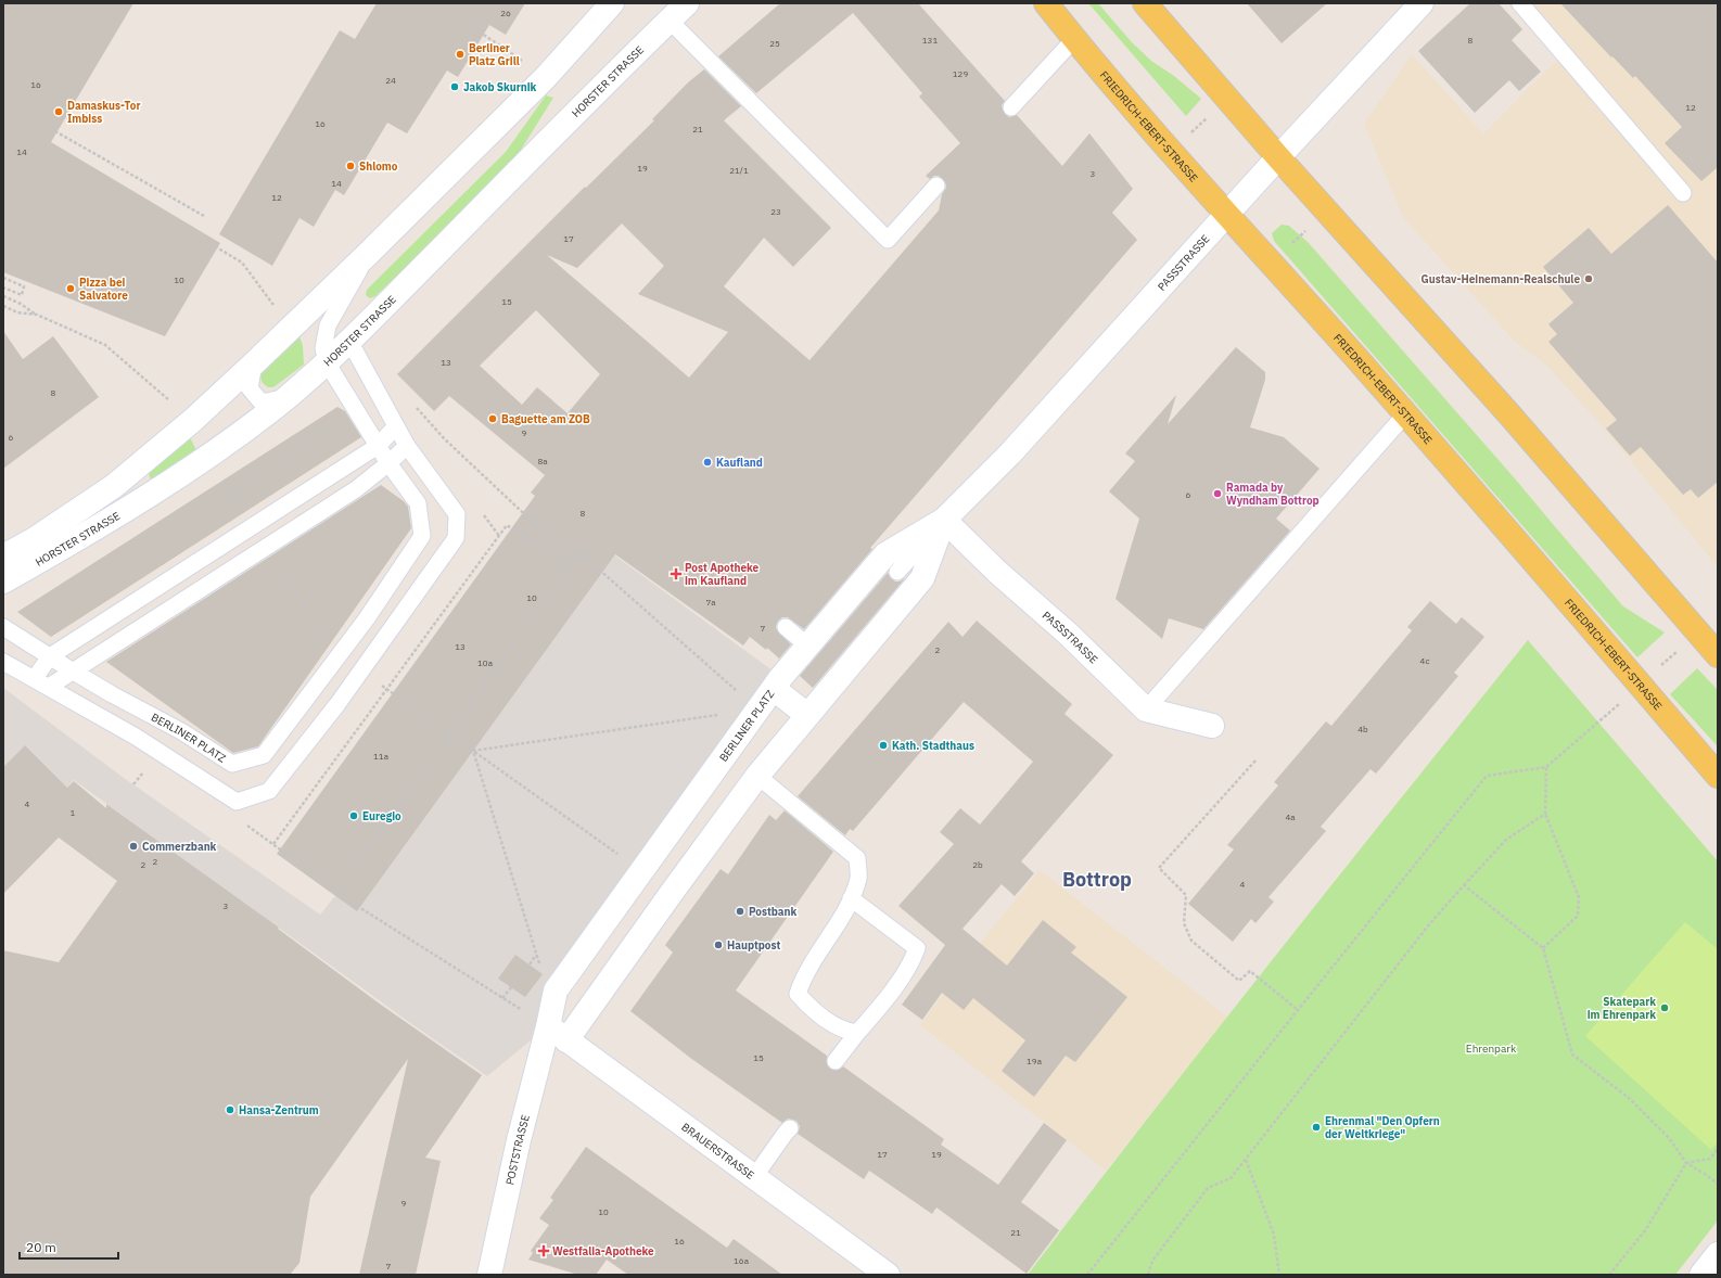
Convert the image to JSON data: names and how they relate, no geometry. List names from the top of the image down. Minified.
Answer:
{"streets":{"main road":["FRIEDRICH-EBERT-STRASSE"],"street":["HORSTER STRASSE","PASSSTRASSE","BERLINER PLATZ","POSTSTRASSE","BRAUERSTRASSE"]},"crossings":[["HORSTER STRASSE","BERLINER PLATZ"],["FRIEDRICH-EBERT-STRASSE","PASSSTRASSE"],["PASSSTRASSE","BERLINER PLATZ"],["BERLINER PLATZ","POSTSTRASSE"],["BERLINER PLATZ","BRAUERSTRASSE"],["POSTSTRASSE","BRAUERSTRASSE"]],"districts":["Bottrop"],"parks":["Ehrenpark"],"places":{"other":["Berliner Platz Grill","Jakob Skurnik","Damaskus-Tor Imbiss","Shlomo","Gustav-Heinemann-Realschule","Pizza bei Salvatore","Baguette am ZOB","Kaufland","Ramada by Wyndham Bottrop","Kath. Stadthaus","Euregio","Commerzbank","Postbank","Hauptpost","Skatepark im Ehrenpark","Hansa-Zentrum","Ehrenmal \"Den Opfern der Weltkriege\""],"health":["Post Apotheke im Kaufland","Westfalia-Apotheke"]},"house_numbers":["26","131","8","25","129","24","16","12","16","21","14","19","21/1","3","14","12","23","17","10","15","13","8","9","6","8a","6","8","10","7a","7","13","2","4c","10a","4b","11a","4","1","4a","2","2","2b","4","3","15","19a","17","19","9","10","21","16","16a","7"],"scale_bar":"20 m"}
